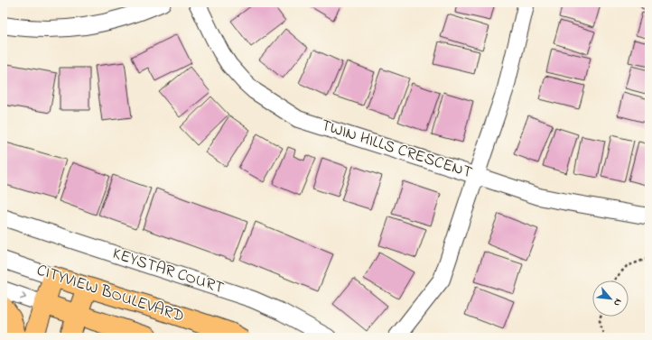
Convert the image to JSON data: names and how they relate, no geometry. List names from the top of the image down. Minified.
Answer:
{"streets":{"main road":["CITYVIEW BOULEVARD"],"street":["TWIN HILLS CRESCENT","KEYSTAR COURT"]},"north":"bottom right"}
